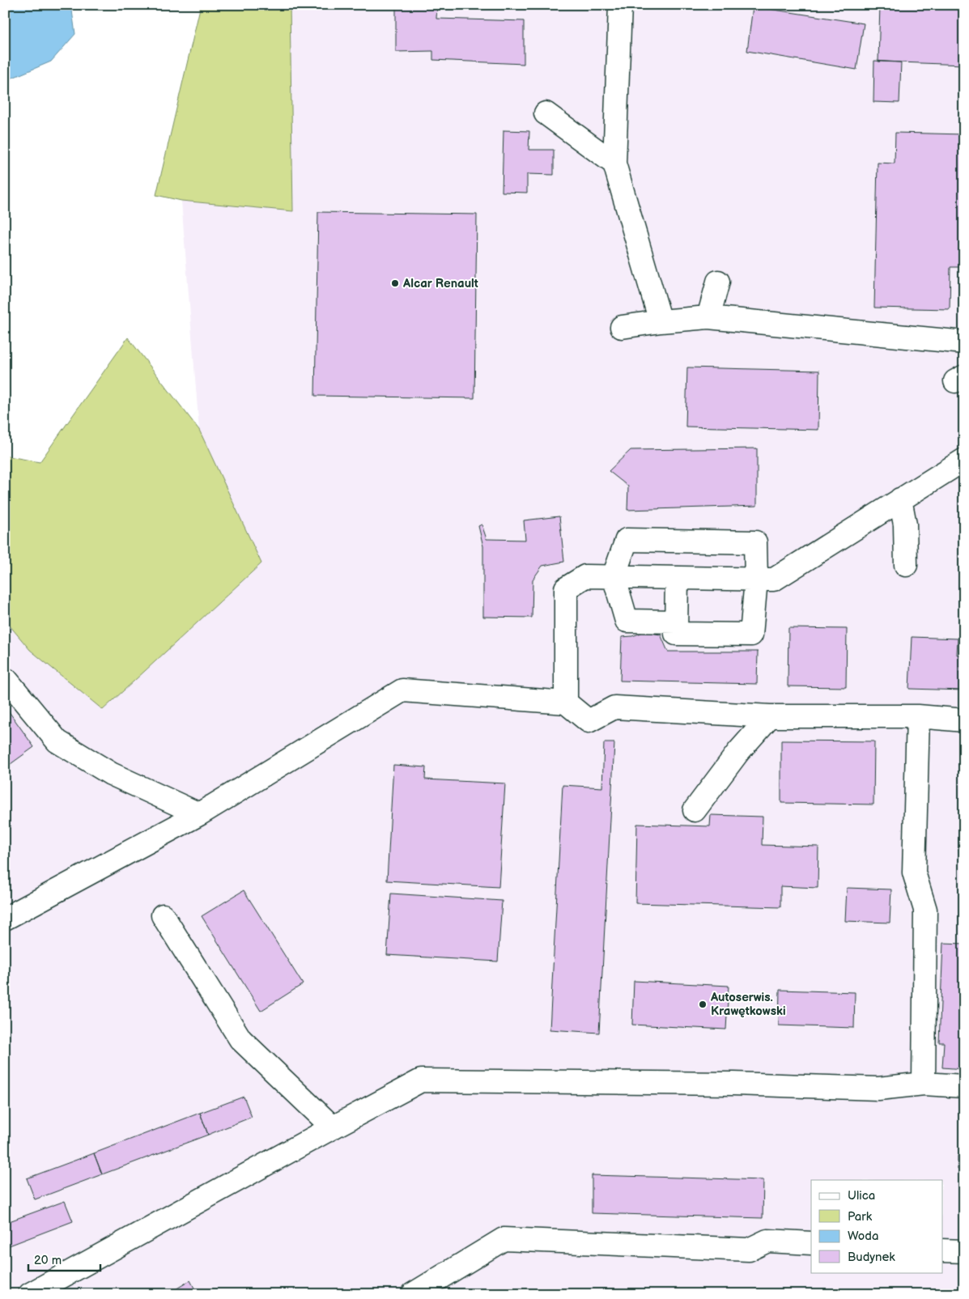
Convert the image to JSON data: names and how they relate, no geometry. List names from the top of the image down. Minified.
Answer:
{"places":["Alcar Renault","Autoserwis. Krawętkowski"],"legend":["Ulica","Park","Woda","Budynek"],"scale_bar":"20 m"}
